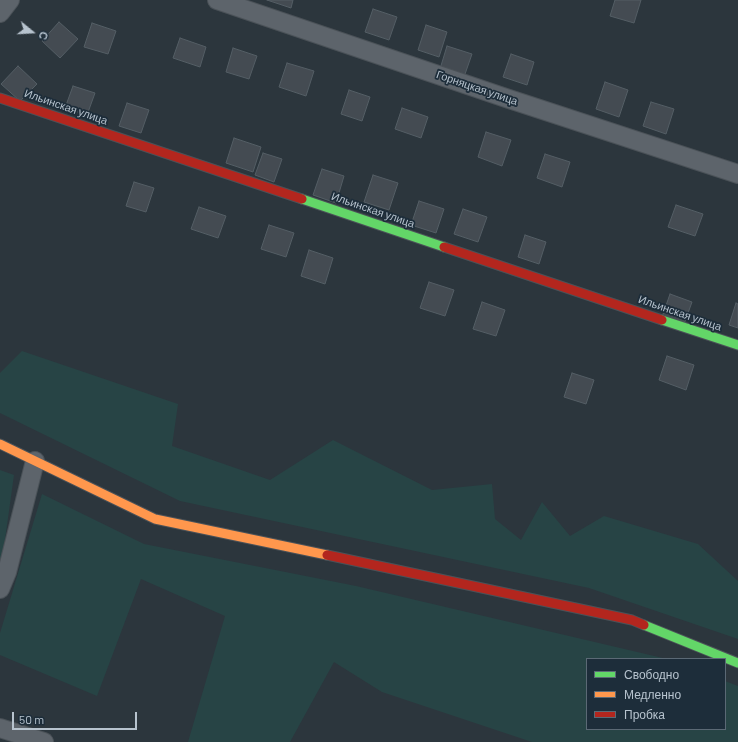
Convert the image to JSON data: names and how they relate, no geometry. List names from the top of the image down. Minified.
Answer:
{"streets":{"street":["Горняцкая улица","Ильинская улица"]},"legend":["Свободно","Медленно","Пробка"],"scale_bar":"50 m","north":"right"}
